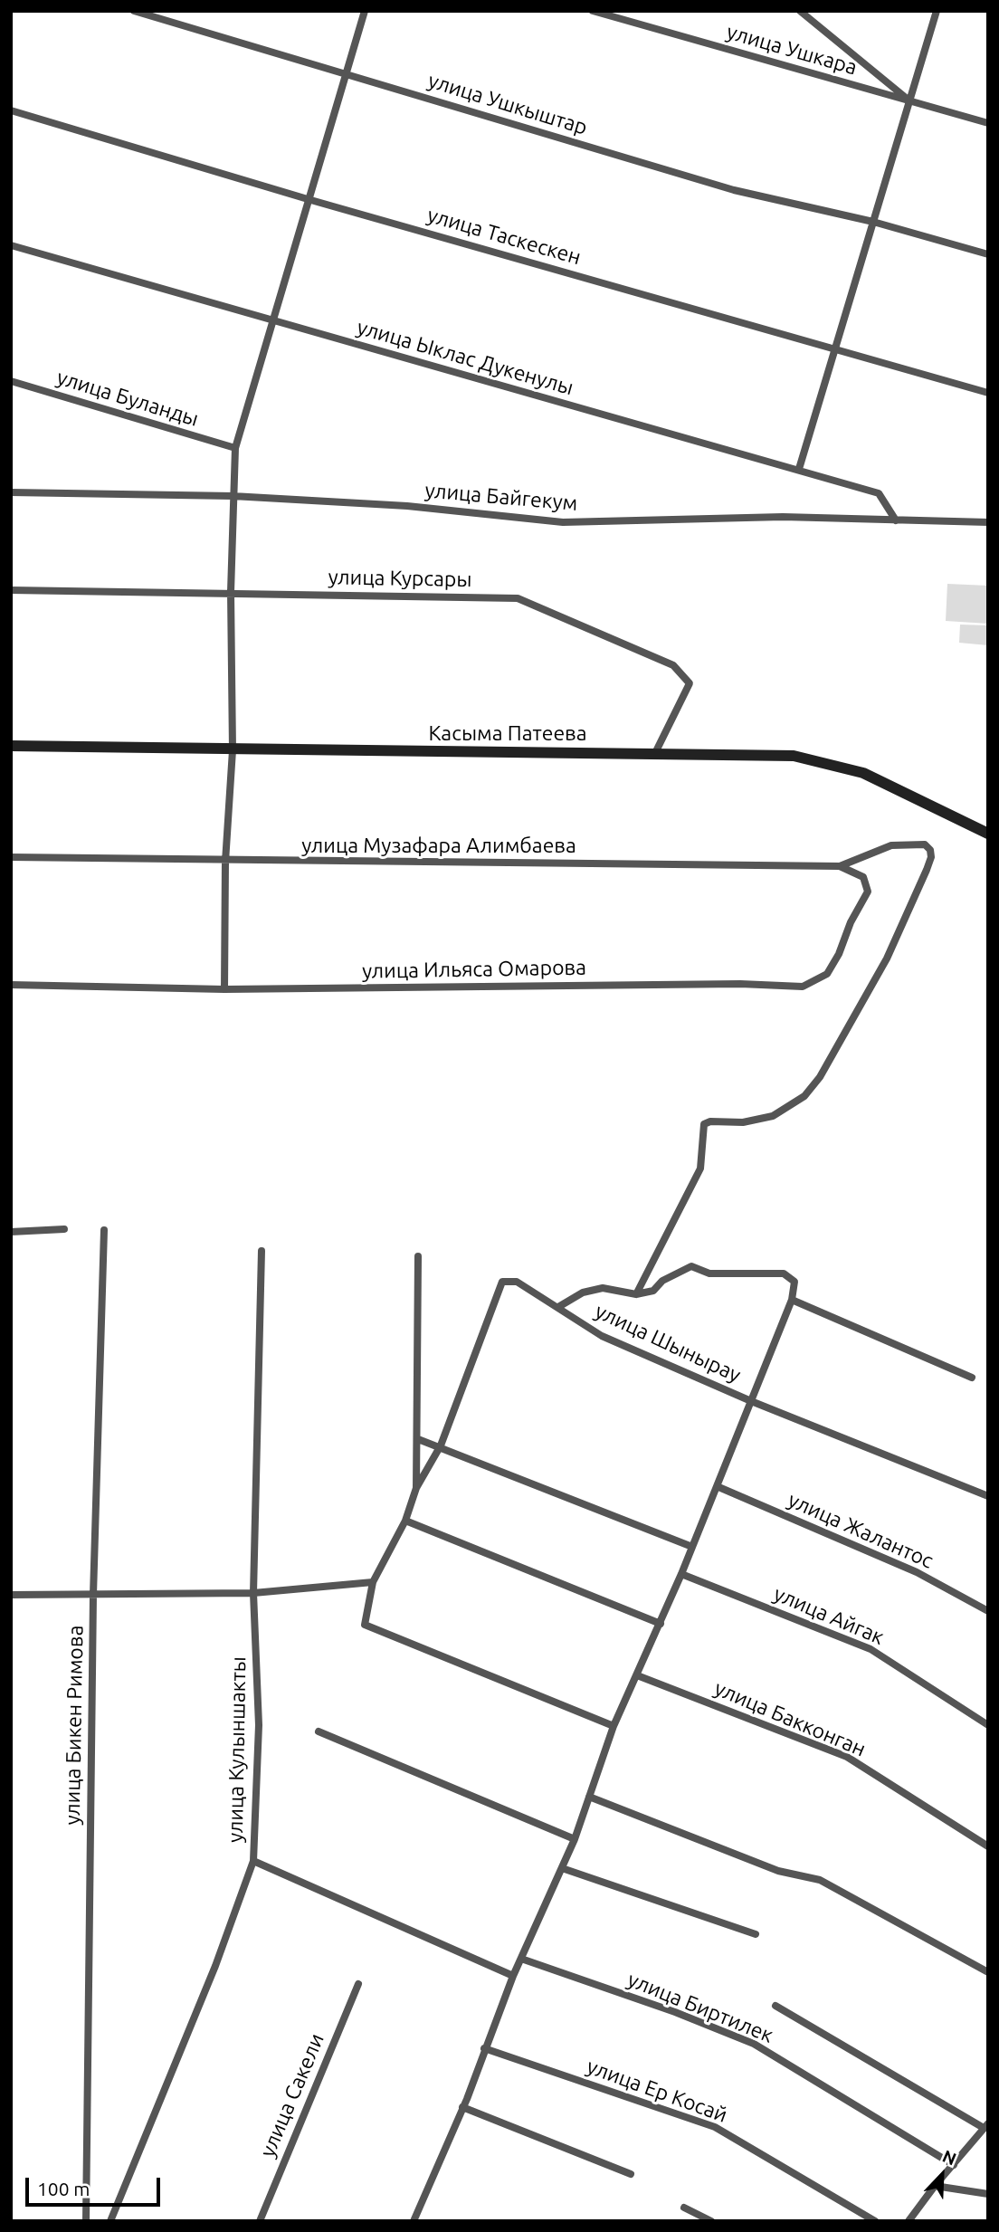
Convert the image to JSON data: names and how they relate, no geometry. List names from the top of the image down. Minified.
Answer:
{"streets":{"main road":["Касыма Патеева"],"street":["улица Ушкара","улица Ушкыштар","улица Таскескен","улица Ыклас Дукенулы","улица Буланды","улица Байгекум","улица Курсары","улица Музафара Алимбаева","улица Ильяса Омарова","улица Шынырау","улица Жалантос","улица Айгак","улица Бакконган","улица Бикен Римова","улица Кулыншакты","улица Биртилек","улица Ер Косай","улица Сакели"]},"crossings":[["улица Ыклас Дукенулы","улица Байгекум"],["улица Курсары","Касыма Патеева"],["улица Музафара Алимбаева","улица Ильяса Омарова"]],"scale_bar":"100 m","north":"top right"}
